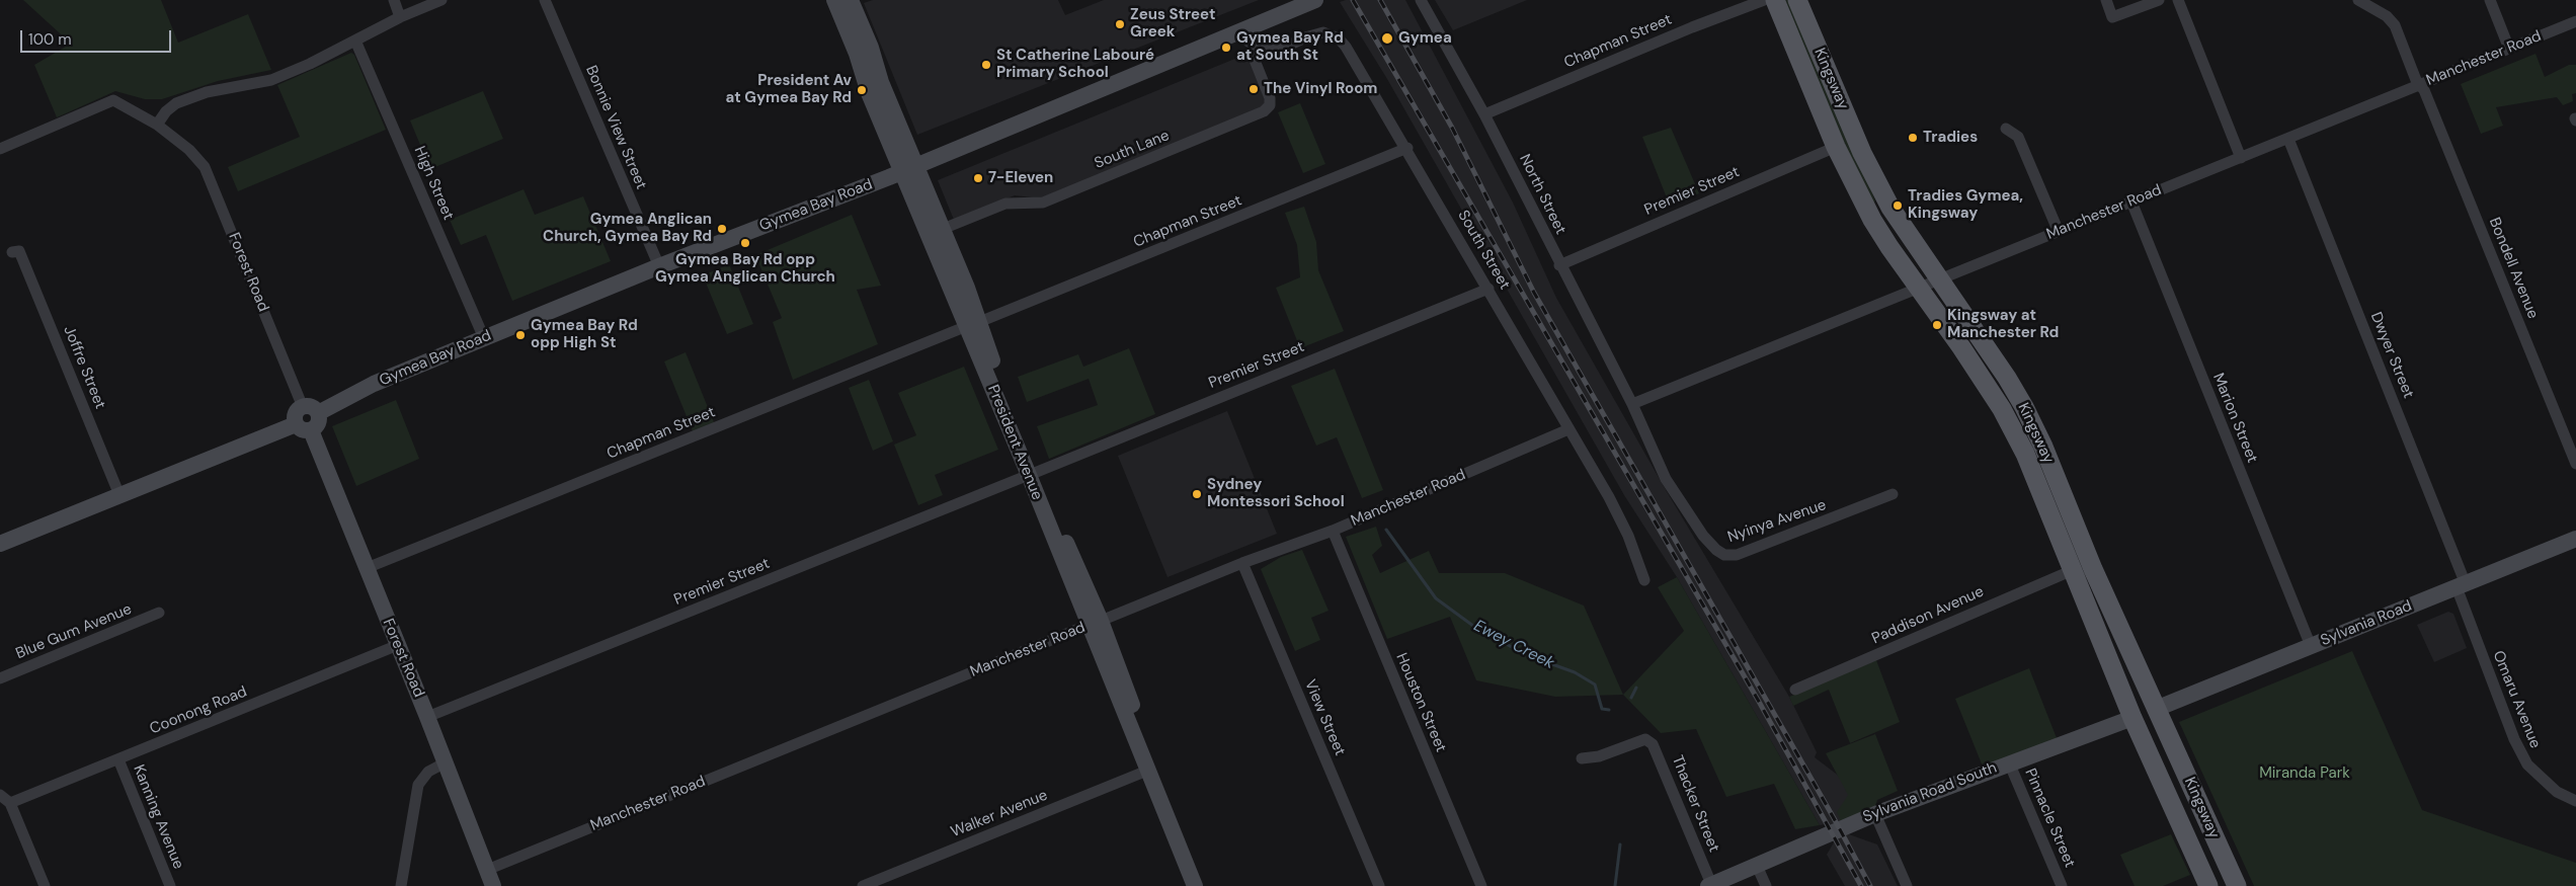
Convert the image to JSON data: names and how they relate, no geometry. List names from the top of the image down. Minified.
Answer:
{"streets":{"main road":["Kingsway","Sylvania Road South"],"street":["Chapman Street","Manchester Road","Bonnie View Street","South Lane","High Street","Premier Street","North Street","Gymea Bay Road","South Street","Bondell Avenue","Forest Road","Dwyer Street","Joffre Street","Marion Street","President Avenue","Nyinya Avenue","Paddison Avenue","Sylvania Road","Blue Gum Avenue","Omaru Avenue","Houston Street","Coonong Road","View Street","Thacker Street","Walker Avenue","Kanning Avenue","Pinnacle Street"]},"crossings":[["Chapman Street","North Street"],["Chapman Street","South Street"],["Chapman Street","Forest Road"],["Chapman Street","President Avenue"],["Manchester Road","Kingsway"],["Manchester Road","North Street"],["Manchester Road","South Street"],["Manchester Road","Bondell Avenue"],["Manchester Road","Forest Road"],["Manchester Road","Dwyer Street"],["Manchester Road","Marion Street"],["Manchester Road","President Avenue"],["Manchester Road","Nyinya Avenue"],["Manchester Road","Houston Street"],["Manchester Road","View Street"],["Kingsway","Premier Street"],["Kingsway","Paddison Avenue"],["Kingsway","Sylvania Road"],["Kingsway","Sylvania Road South"],["Bonnie View Street","Gymea Bay Road"],["South Lane","South Street"],["South Lane","President Avenue"],["High Street","Gymea Bay Road"],["Premier Street","North Street"],["Premier Street","South Street"],["Premier Street","Forest Road"],["Premier Street","President Avenue"],["North Street","Nyinya Avenue"],["Gymea Bay Road","Forest Road"],["Gymea Bay Road","President Avenue"],["Forest Road","Coonong Road"],["Dwyer Street","Sylvania Road"],["Dwyer Street","Omaru Avenue"],["Marion Street","Sylvania Road"],["President Avenue","Walker Avenue"],["Sylvania Road","Omaru Avenue"],["Sylvania Road","Sylvania Road South"],["Coonong Road","Kanning Avenue"],["Sylvania Road South","Thacker Street"],["Sylvania Road South","Pinnacle Street"]],"water":["Ewey Creek"],"parks":["Miranda Park"],"places":["Zeus Street Greek","Gymea","Gymea Bay Rd at South St","St Catherine Labouré Primary School","The Vinyl Room","President Av at Gymea Bay Rd","Tradies","7-Eleven","Tradies Gymea, Kingsway","Gymea Anglican Church, Gymea Bay Rd","Gymea Bay Rd opp Gymea Anglican Church","Kingsway at Manchester Rd","Gymea Bay Rd opp High St","Sydney Montessori School"],"scale_bar":"100 m"}
